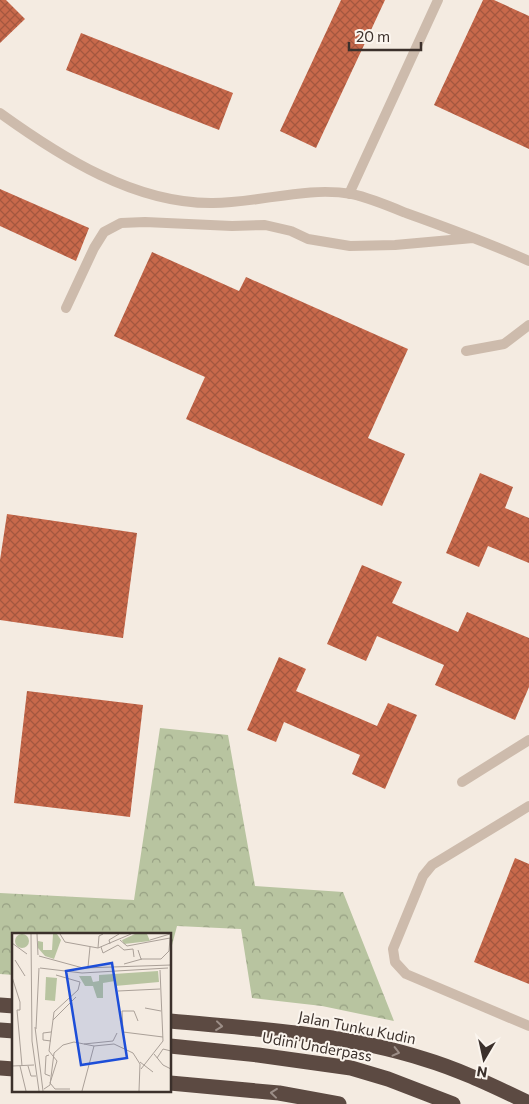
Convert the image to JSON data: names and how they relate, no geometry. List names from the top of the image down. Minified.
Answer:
{"streets":{"highway":["Jalan Tunku Kudin","Udini Underpass"]},"scale_bar":"20 m","north":"bottom"}
